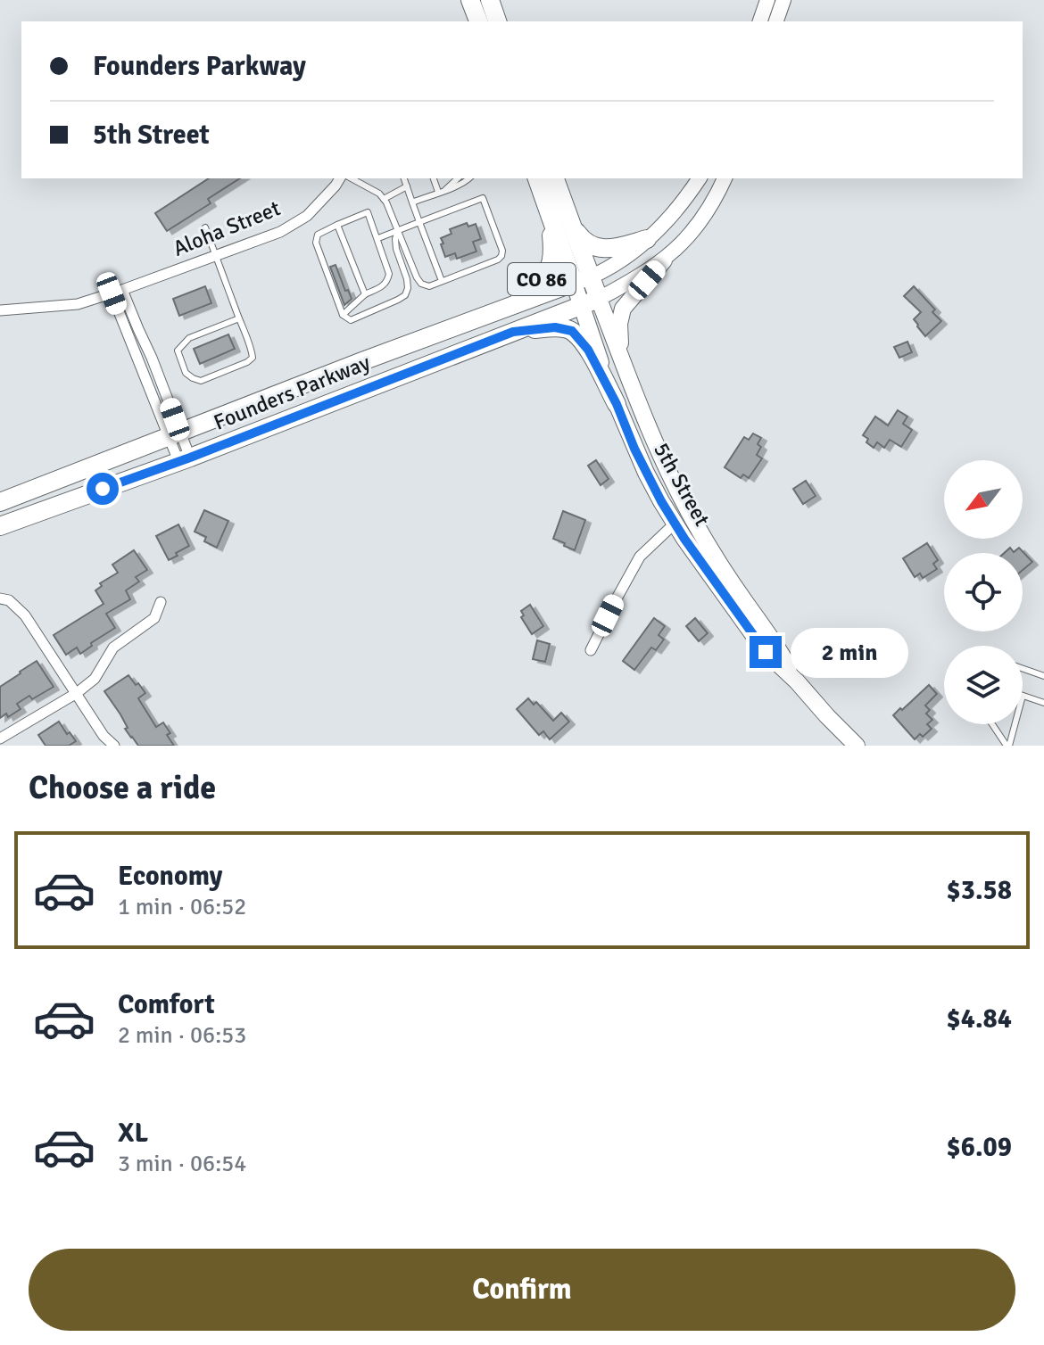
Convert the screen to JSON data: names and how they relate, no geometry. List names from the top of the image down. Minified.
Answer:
{"streets":{"highway":["CO 86","Founders Parkway","5th Street"],"street":["Aloha Street"]},"crossings":[["CO 86","Founders Parkway"],["CO 86","5th Street"],["Founders Parkway","5th Street"]],"north":"bottom left","page":{"banner":["Founders Parkway","5th Street"],"bubble":"2 min","heading":"Choose a ride","list":[{"name":"Economy","note":"1 min · 06:52","value":"$3.58"},{"name":"Comfort","note":"2 min · 06:53","value":"$4.84"},{"name":"XL","note":"3 min · 06:54","value":"$6.09"}],"buttons":"Confirm"}}
